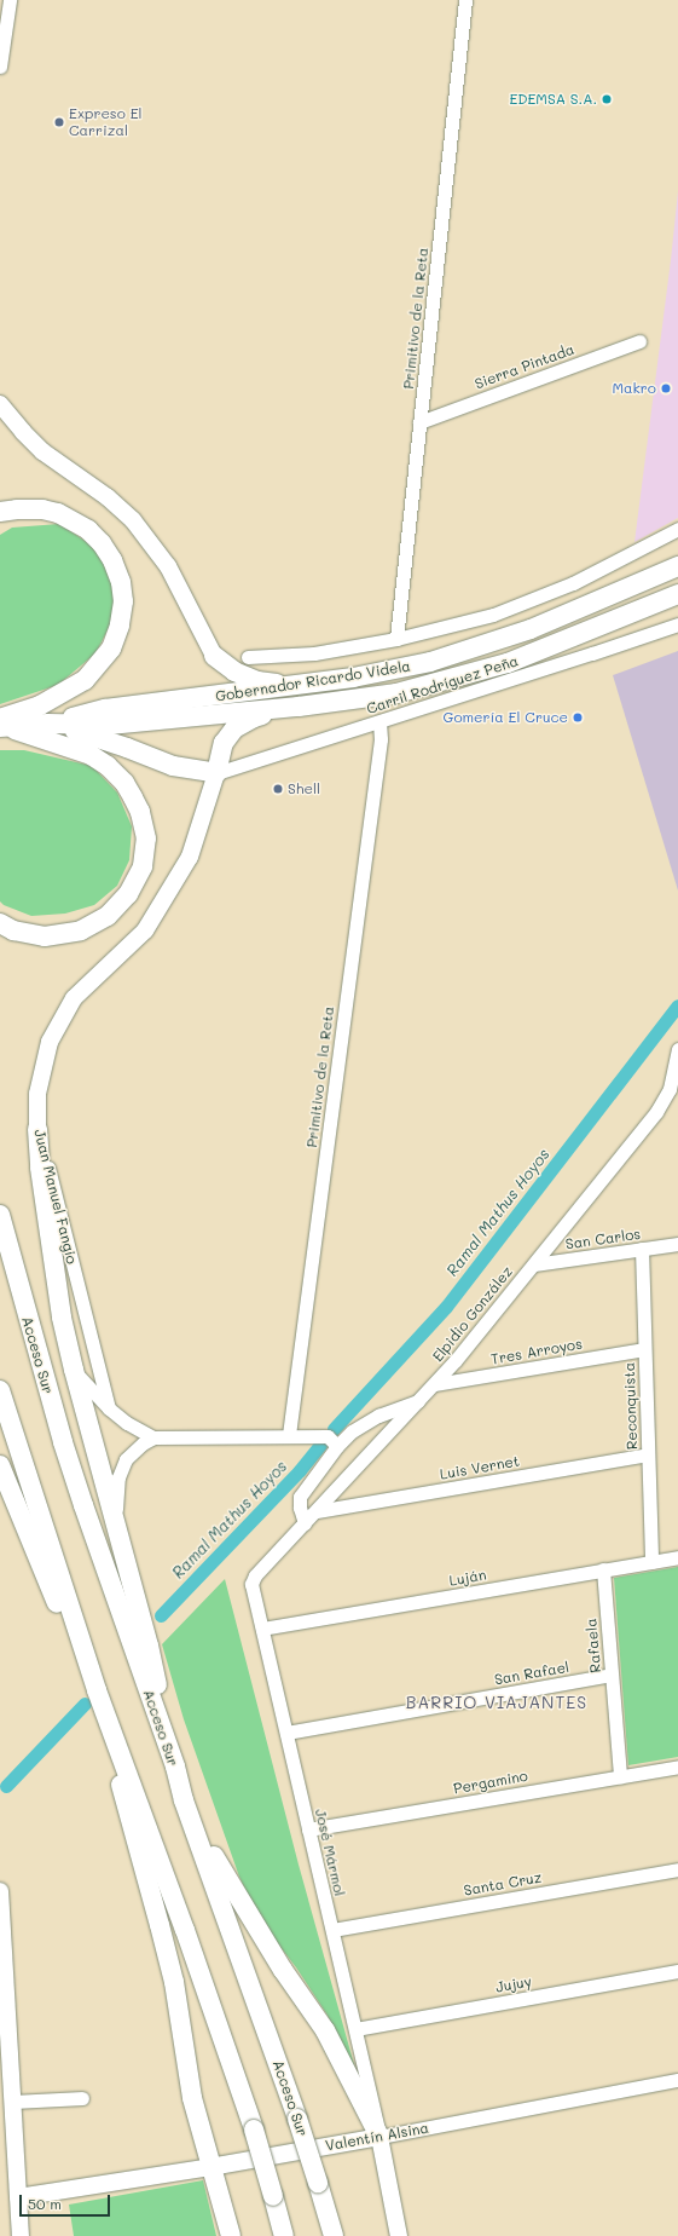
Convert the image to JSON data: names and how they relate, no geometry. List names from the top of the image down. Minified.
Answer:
{"streets":{"highway":["Gobernador Ricardo Videla","Acceso Sur"],"main road":["Juan Manuel Fangio","Valentín Alsina"],"street":["Primitivo de la Reta","Sierra Pintada","Carril Rodríguez Peña","San Carlos","Elpidio González","Tres Arroyos","Reconquista","Luis Vernet","Luján","Rafaela","San Rafael","Pergamino","José Mármol","Santa Cruz","Jujuy"]},"crossings":[["Primitivo de la Reta","Sierra Pintada"],["Primitivo de la Reta","Carril Rodríguez Peña"],["Carril Rodríguez Peña","Juan Manuel Fangio"],["San Carlos","Elpidio González"],["San Carlos","Reconquista"],["Elpidio González","Tres Arroyos"],["Elpidio González","Luis Vernet"],["Elpidio González","José Mármol"],["Tres Arroyos","Reconquista"],["Reconquista","Luis Vernet"],["Reconquista","Luján"],["Luján","Rafaela"],["Luján","José Mármol"],["Rafaela","San Rafael"],["Rafaela","Pergamino"],["San Rafael","José Mármol"],["Pergamino","José Mármol"],["José Mármol","Santa Cruz"],["José Mármol","Jujuy"],["José Mármol","Valentín Alsina"]],"districts":["BARRIO VIAJANTES"],"water":["Ramal Mathus Hoyos"],"places":["EDEMSA S.A.","Expreso El Carrizal","Makro","Gomería El Cruce","Shell"],"scale_bar":"50 m"}
